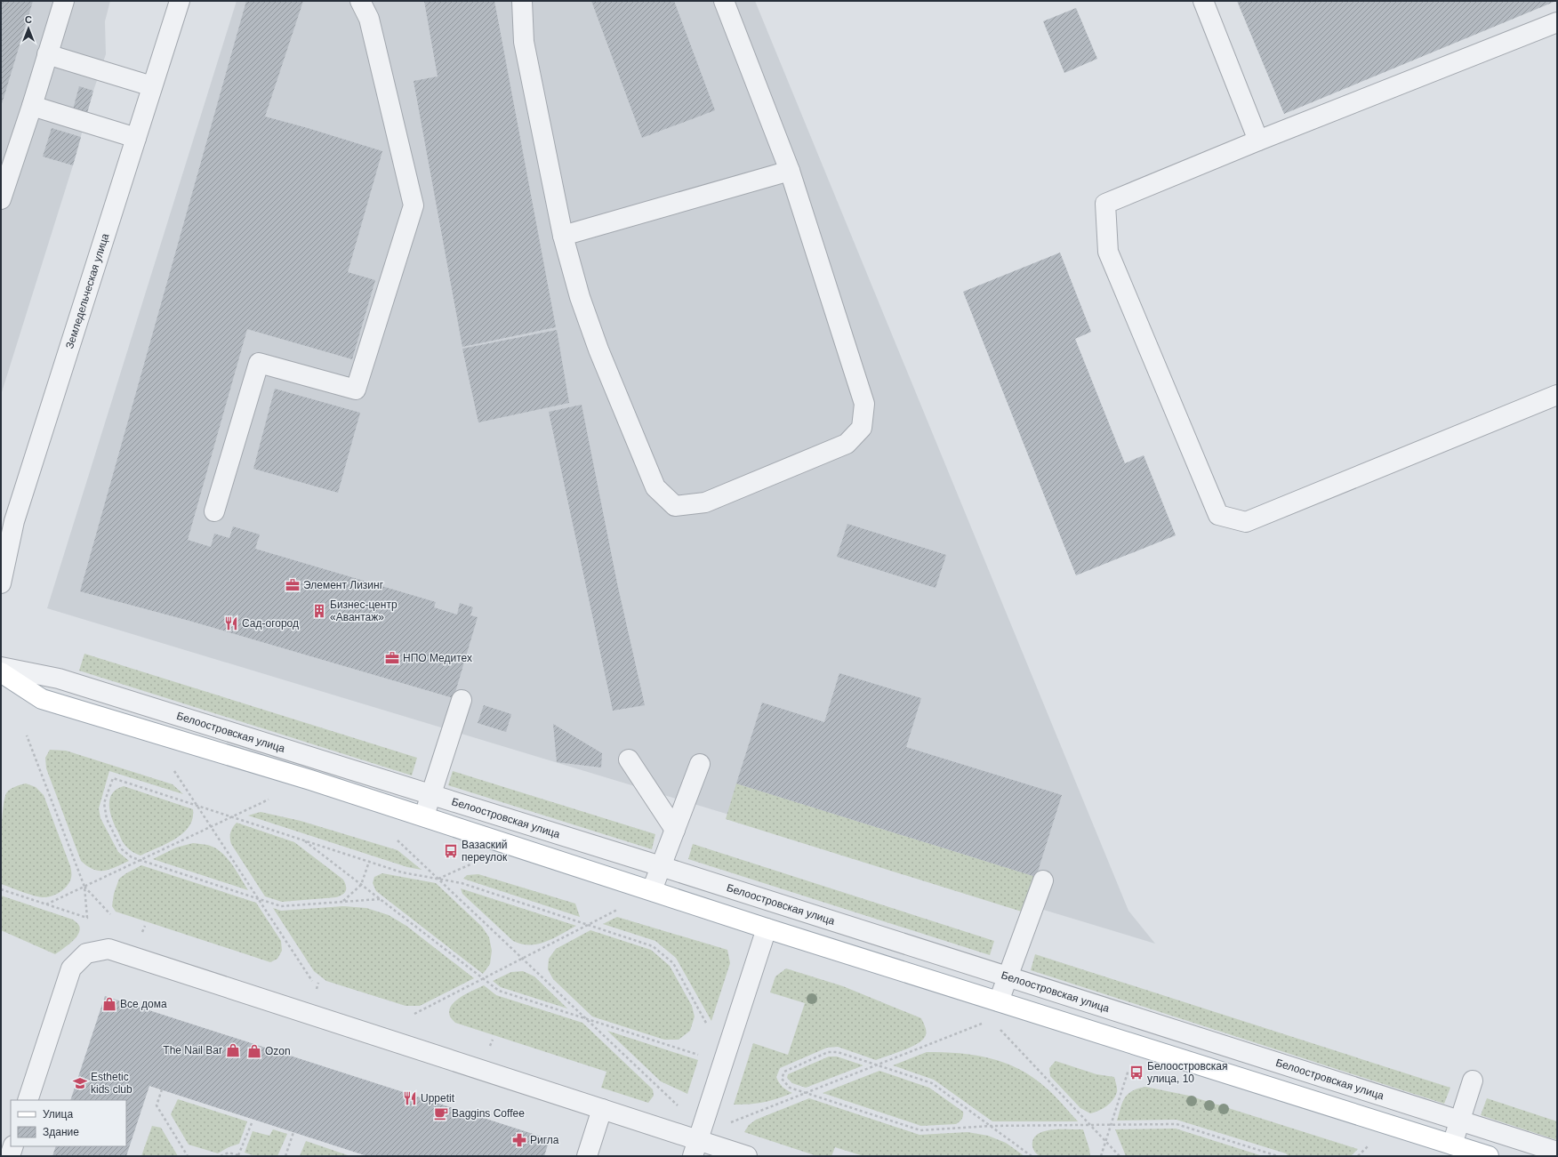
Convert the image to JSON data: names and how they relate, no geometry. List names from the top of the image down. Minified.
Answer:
{"streets":{"main road":["Белоостровская улица"],"street":["Земледельческая улица"]},"places":{"office":["Элемент Лизинг","НПО Медитех"],"building":["Бизнес-центр «Авантаж»"],"restaurant":["Сад-огород","Uppetit"],"bus stop":["Вазаский переулок","Белоостровская улица, 10"],"shop":["Все дома","The Nail Bar","Ozon"],"school or university":["Esthetic kids club"],"cafe":["Baggins Coffee"],"pharmacy":["Ригла"]},"legend":["Улица","Здание"],"north":"top"}
